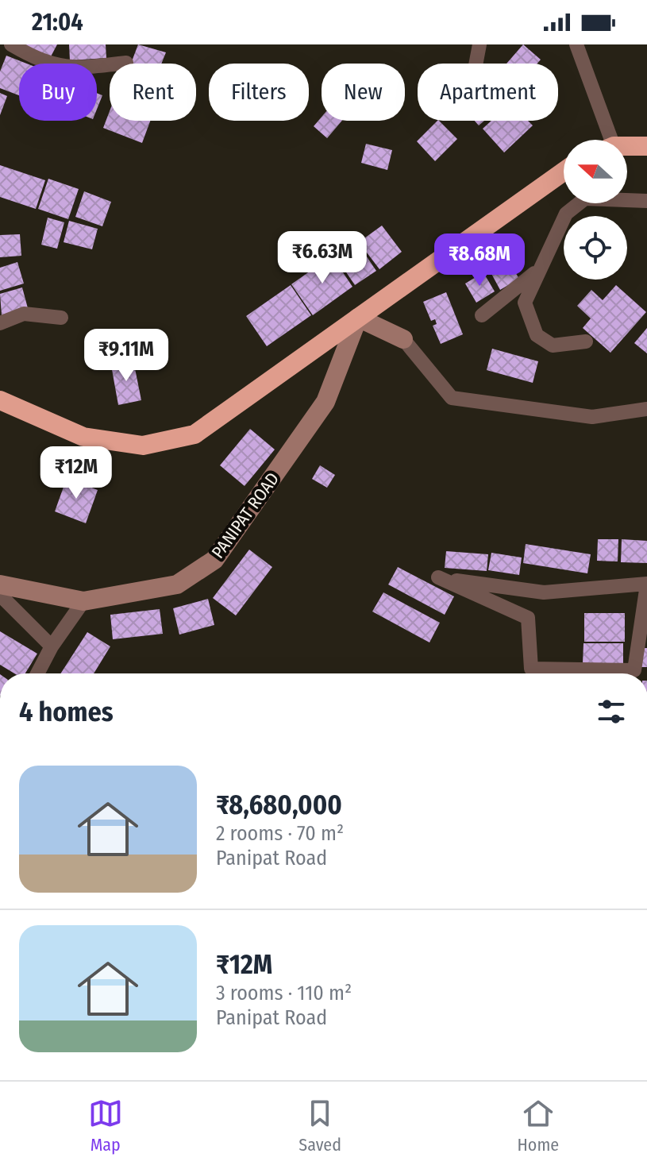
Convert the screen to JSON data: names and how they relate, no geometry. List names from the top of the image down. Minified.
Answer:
{"streets":{"street":["PANIPAT ROAD"]},"north":"left","page":{"status":"21:04","chip":["Buy","Rent","Filters","New","Apartment"],"price":["₹6.63M","₹8.68M","₹9.11M","₹12M"],"heading":"4 homes","list":[{"name":"₹8,680,000","note":"2 rooms · 70 m² · Panipat Road"},{"name":"₹12M","note":"3 rooms · 110 m² · Panipat Road"}],"tabs":["Map","Saved","Home"]}}
